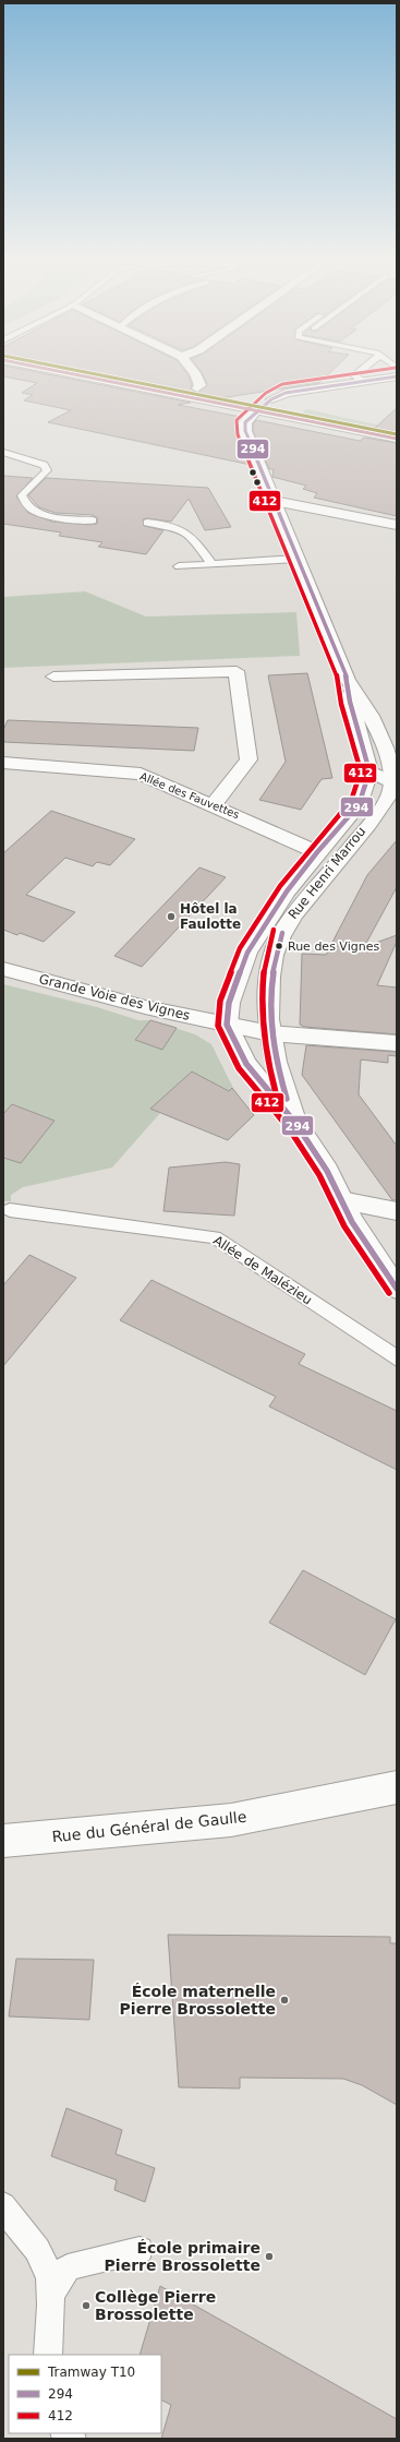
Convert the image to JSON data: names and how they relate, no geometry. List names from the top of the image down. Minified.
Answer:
{"streets":{"street":["Allée des Fauvettes","Rue Henri Marrou","Grande Voie des Vignes","Rue du Général de Gaulle"],"lane":["Allée de Malézieu"]},"crossings":[["Allée des Fauvettes","Rue Henri Marrou"],["Rue Henri Marrou","Grande Voie des Vignes"]],"places":["Hôtel la Faulotte","Rue des Vignes","École maternelle Pierre Brossolette","École primaire Pierre Brossolette","Collège Pierre Brossolette"],"lines":["tram line T10","transit line 412","transit line 294"],"legend":["Tramway T10","294","412"]}
